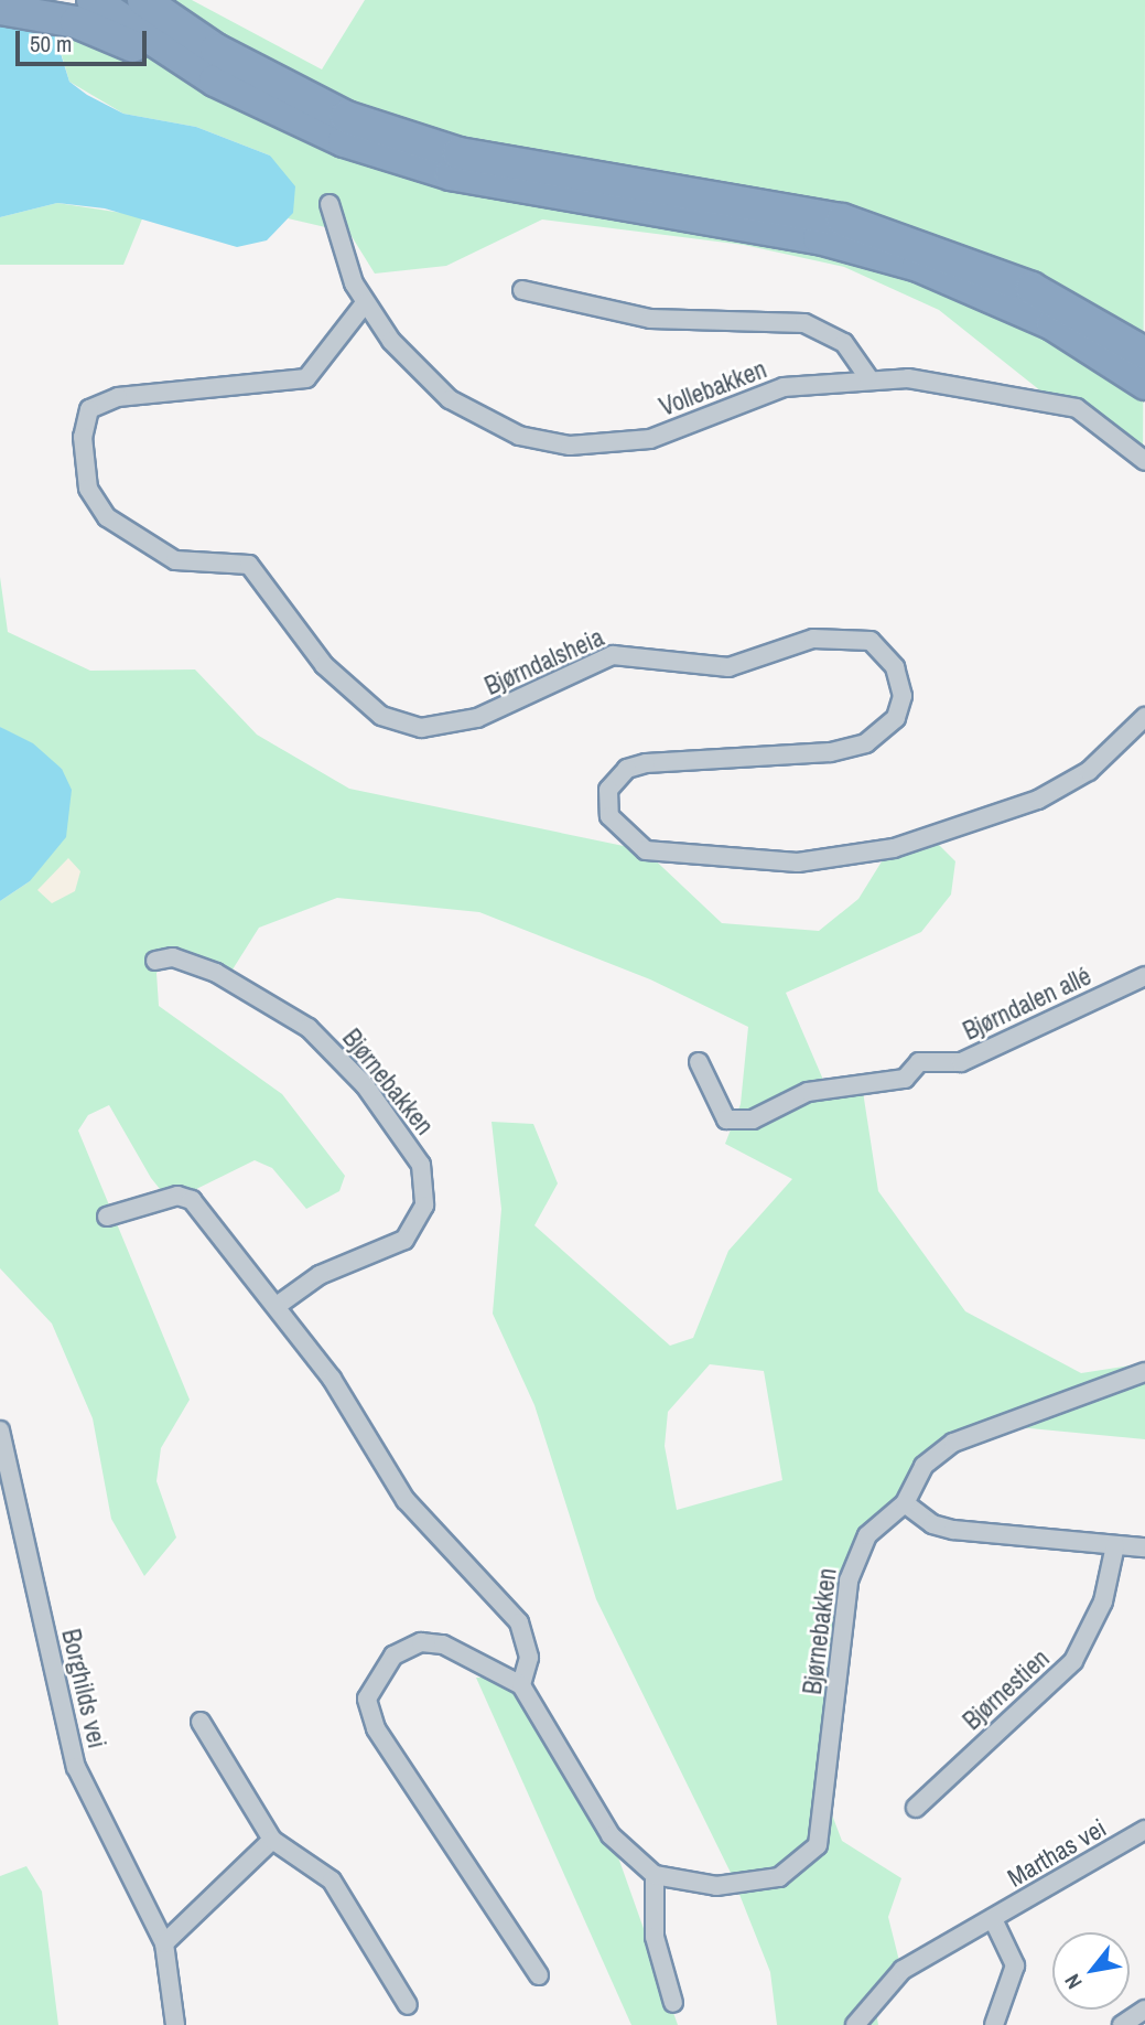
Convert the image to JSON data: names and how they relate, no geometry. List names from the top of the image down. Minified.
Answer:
{"streets":{"street":["Vollebakken","Bjørndalsheia","Bjørndalen allé","Bjørnebakken","Borghilds vei","Bjørnestien","Marthas vei"]},"crossings":[["Vollebakken","Bjørndalsheia"]],"scale_bar":"50 m","north":"bottom left"}
